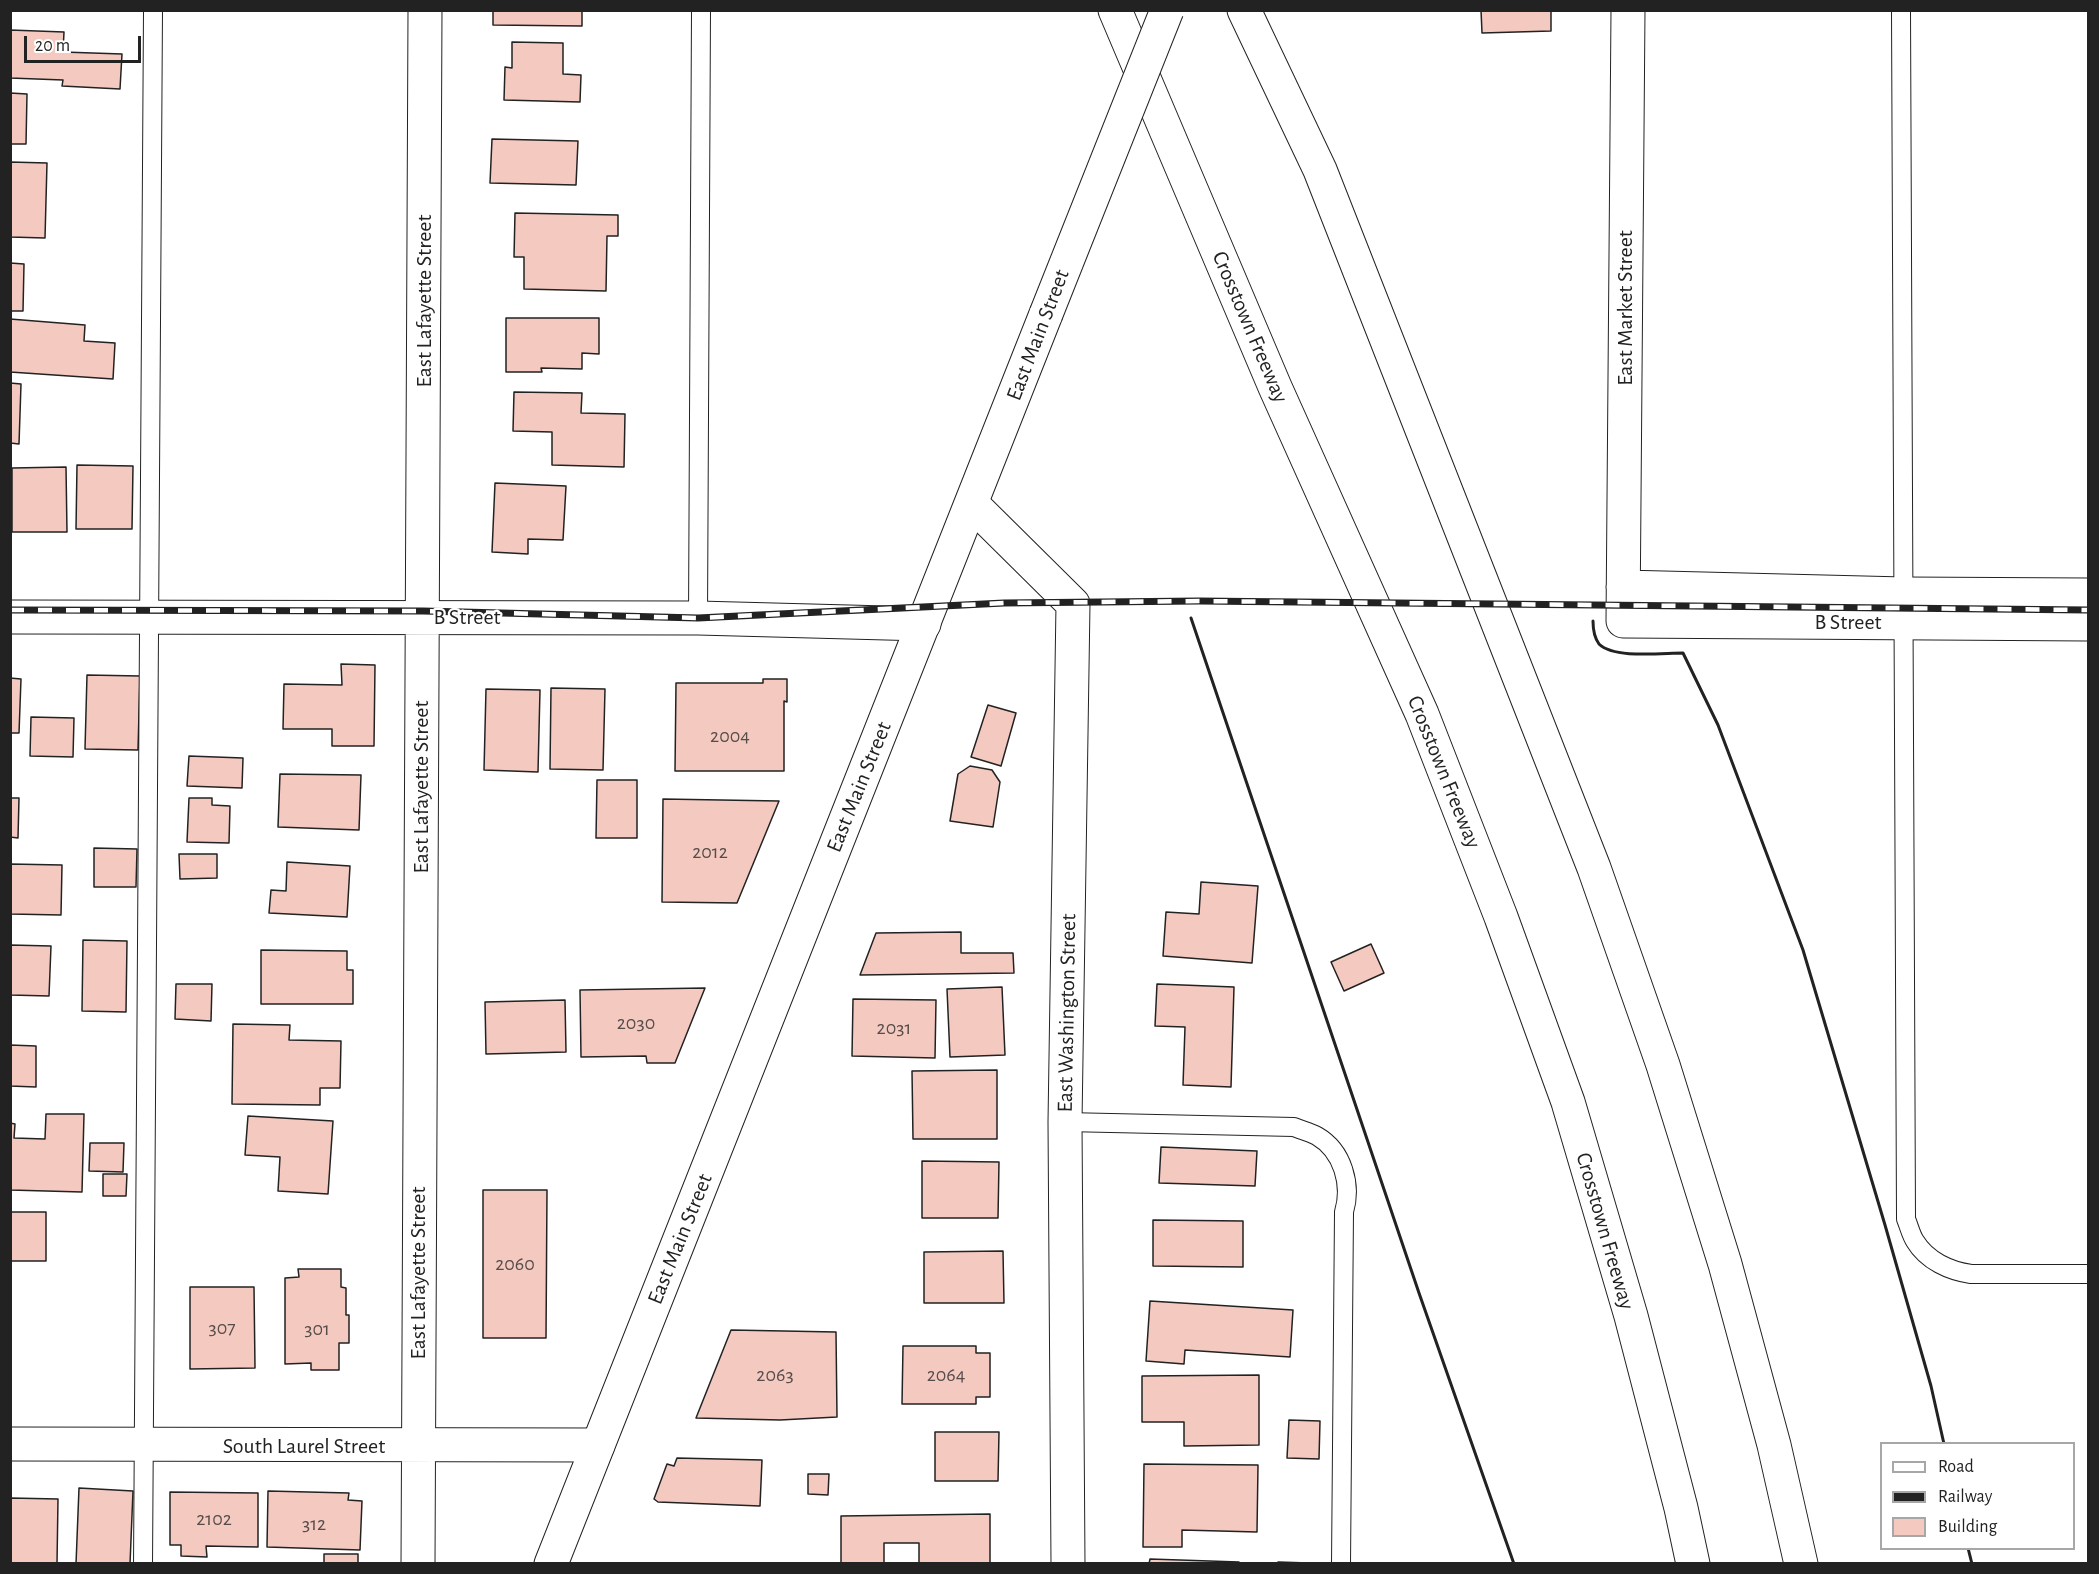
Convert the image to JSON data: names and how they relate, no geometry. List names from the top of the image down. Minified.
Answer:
{"streets":{"main road":["East Lafayette Street","East Market Street","Crosstown Freeway","East Main Street","B Street","East Washington Street","South Laurel Street"]},"crossings":[["East Lafayette Street","B Street"],["East Lafayette Street","South Laurel Street"],["East Market Street","B Street"],["East Main Street","B Street"],["East Main Street","East Washington Street"],["East Main Street","South Laurel Street"]],"house_numbers":["2004","2012","2030","2031","2060","307","301","2063","2064","2102","312"],"legend":["Road","Railway","Building"],"scale_bar":"20 m"}
